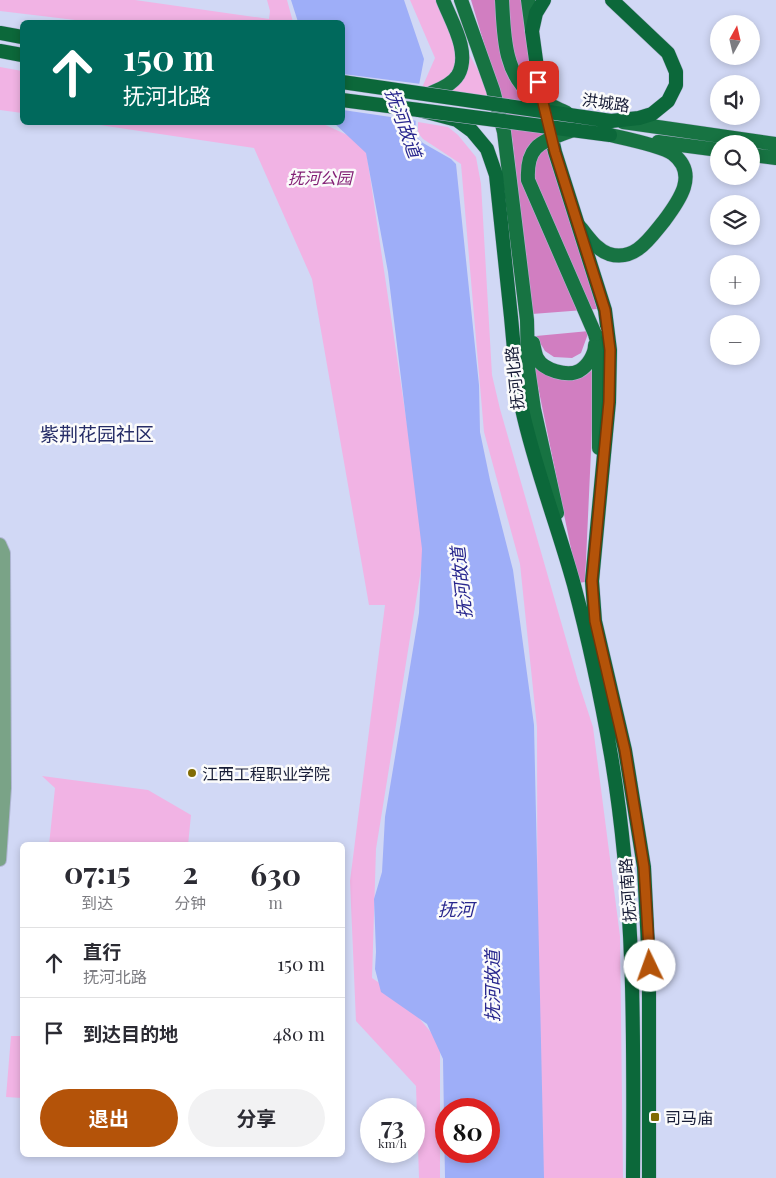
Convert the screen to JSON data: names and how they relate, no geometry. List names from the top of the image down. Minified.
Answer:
{"streets":{"highway":["洪城路","抚河北路","抚河南路"]},"crossings":[["抚河北路","抚河南路"]],"districts":["紫荆花园社区"],"water":["抚河故道","抚河"],"parks":["抚河公园"],"places":{"other":["江西工程职业学院"],"transit":["司马庙"]},"north":"top","page":{"map_buttons":["+","−"],"turn":["150 m","抚河北路"],"eta":["07:15","到达","2","分钟","630","m"],"list":[{"name":"直行","note":"抚河北路","value":"150 m"},{"name":"到达目的地","value":"480 m"}],"buttons":["退出","分享"],"speed":"73 km/h","limit":"80"}}
